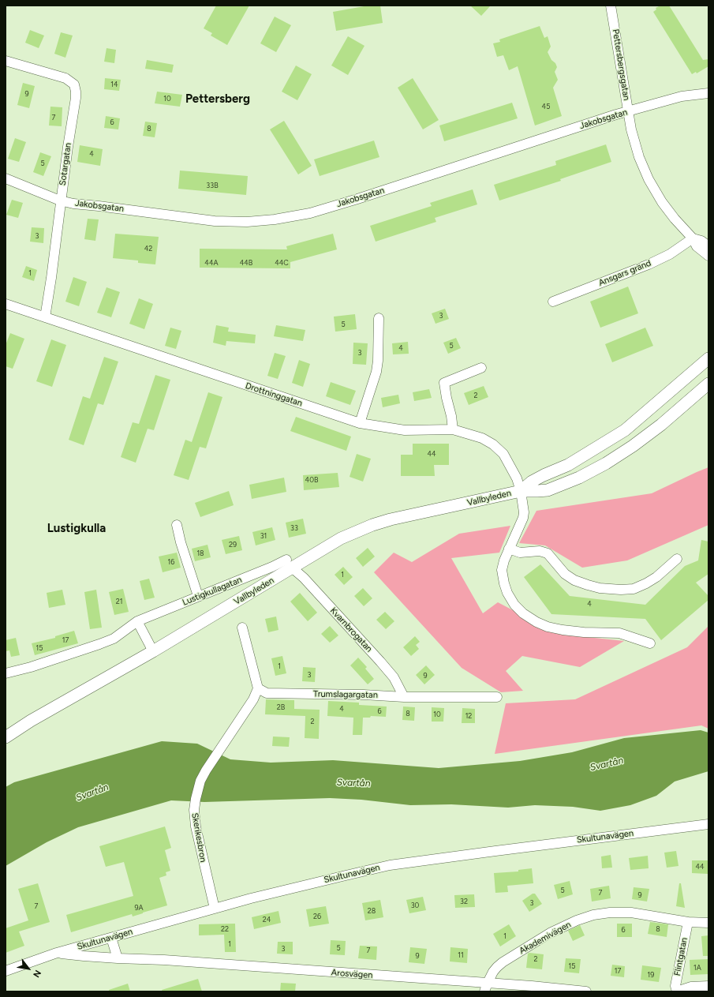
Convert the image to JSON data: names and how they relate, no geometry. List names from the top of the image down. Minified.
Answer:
{"streets":{"main road":["Vallbyleden"],"street":["Pettersbergsgatan","Jakobsgatan","Sotargatan","Ansgars gränd","Drottninggatan","Lustigkullagatan","Kvarnbrogatan","Trumslagargatan","Skultunavägen","Skerikesbron","Akademivägen","Flintgatan","Arosvägen"]},"crossings":[["Pettersbergsgatan","Jakobsgatan"],["Pettersbergsgatan","Ansgars gränd"],["Jakobsgatan","Sotargatan"],["Sotargatan","Drottninggatan"],["Drottninggatan","Vallbyleden"],["Vallbyleden","Lustigkullagatan"],["Vallbyleden","Kvarnbrogatan"],["Lustigkullagatan","Kvarnbrogatan"],["Kvarnbrogatan","Trumslagargatan"],["Trumslagargatan","Skerikesbron"],["Skultunavägen","Skerikesbron"],["Skultunavägen","Arosvägen"],["Akademivägen","Flintgatan"],["Akademivägen","Arosvägen"]],"districts":["Pettersberg","Lustigkulla"],"water":["Svartån"],"house_numbers":["14","9","10","45","7","6","8","4","5","33B","3","42","44A","44B","44C","1","3","5","5","4","3","2","44","40B","33","31","29","18","16","1","21","4","17","15","1","3","9","2B","4","6","8","10","12","2","44","5","7","9","32","3","30","7","9A","28","26","24","22","8","6","1","1","5","3","7","11","9","2","15","1A","17","19"],"north":"bottom right"}
